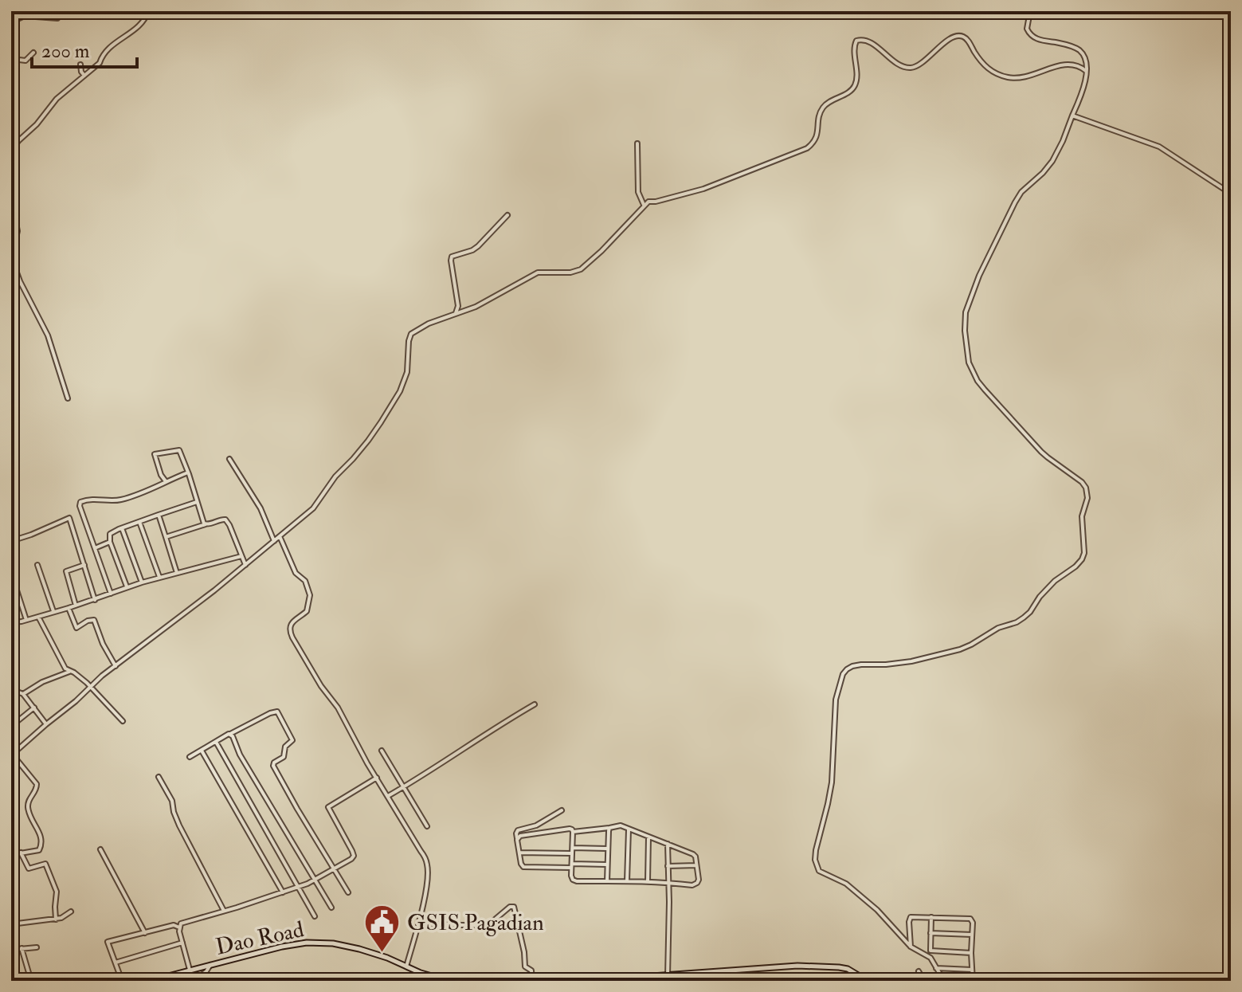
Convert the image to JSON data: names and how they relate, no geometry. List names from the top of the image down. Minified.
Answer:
{"streets":{"street":["Dao Road"]},"places":{"public building":["GSIS Pagadian"]},"scale_bar":"200 m"}
